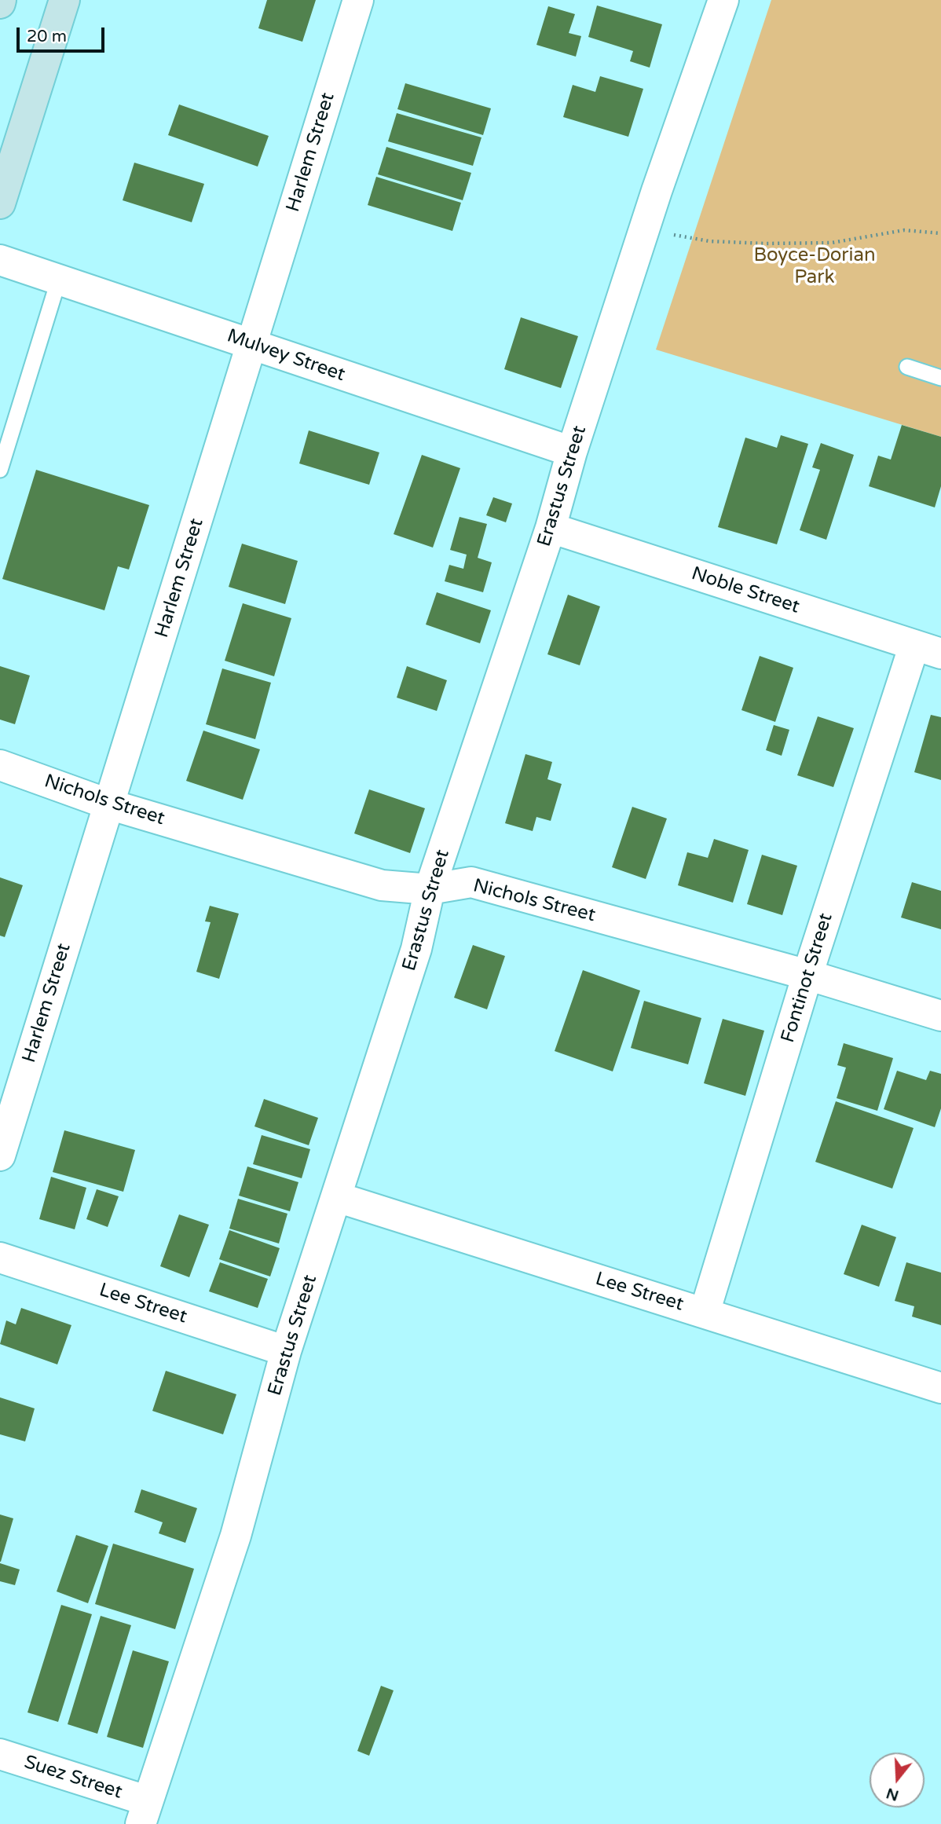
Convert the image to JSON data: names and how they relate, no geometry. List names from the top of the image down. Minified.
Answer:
{"streets":{"street":["Harlem Street","Mulvey Street","Erastus Street","Noble Street","Nichols Street","Fontinot Street","Lee Street","Suez Street"]},"crossings":[["Harlem Street","Mulvey Street"],["Harlem Street","Nichols Street"],["Mulvey Street","Erastus Street"],["Erastus Street","Noble Street"],["Erastus Street","Nichols Street"],["Erastus Street","Lee Street"],["Erastus Street","Suez Street"],["Noble Street","Fontinot Street"],["Nichols Street","Fontinot Street"],["Fontinot Street","Lee Street"]],"parks":["Boyce-Dorian Park"],"scale_bar":"20 m","north":"bottom"}
